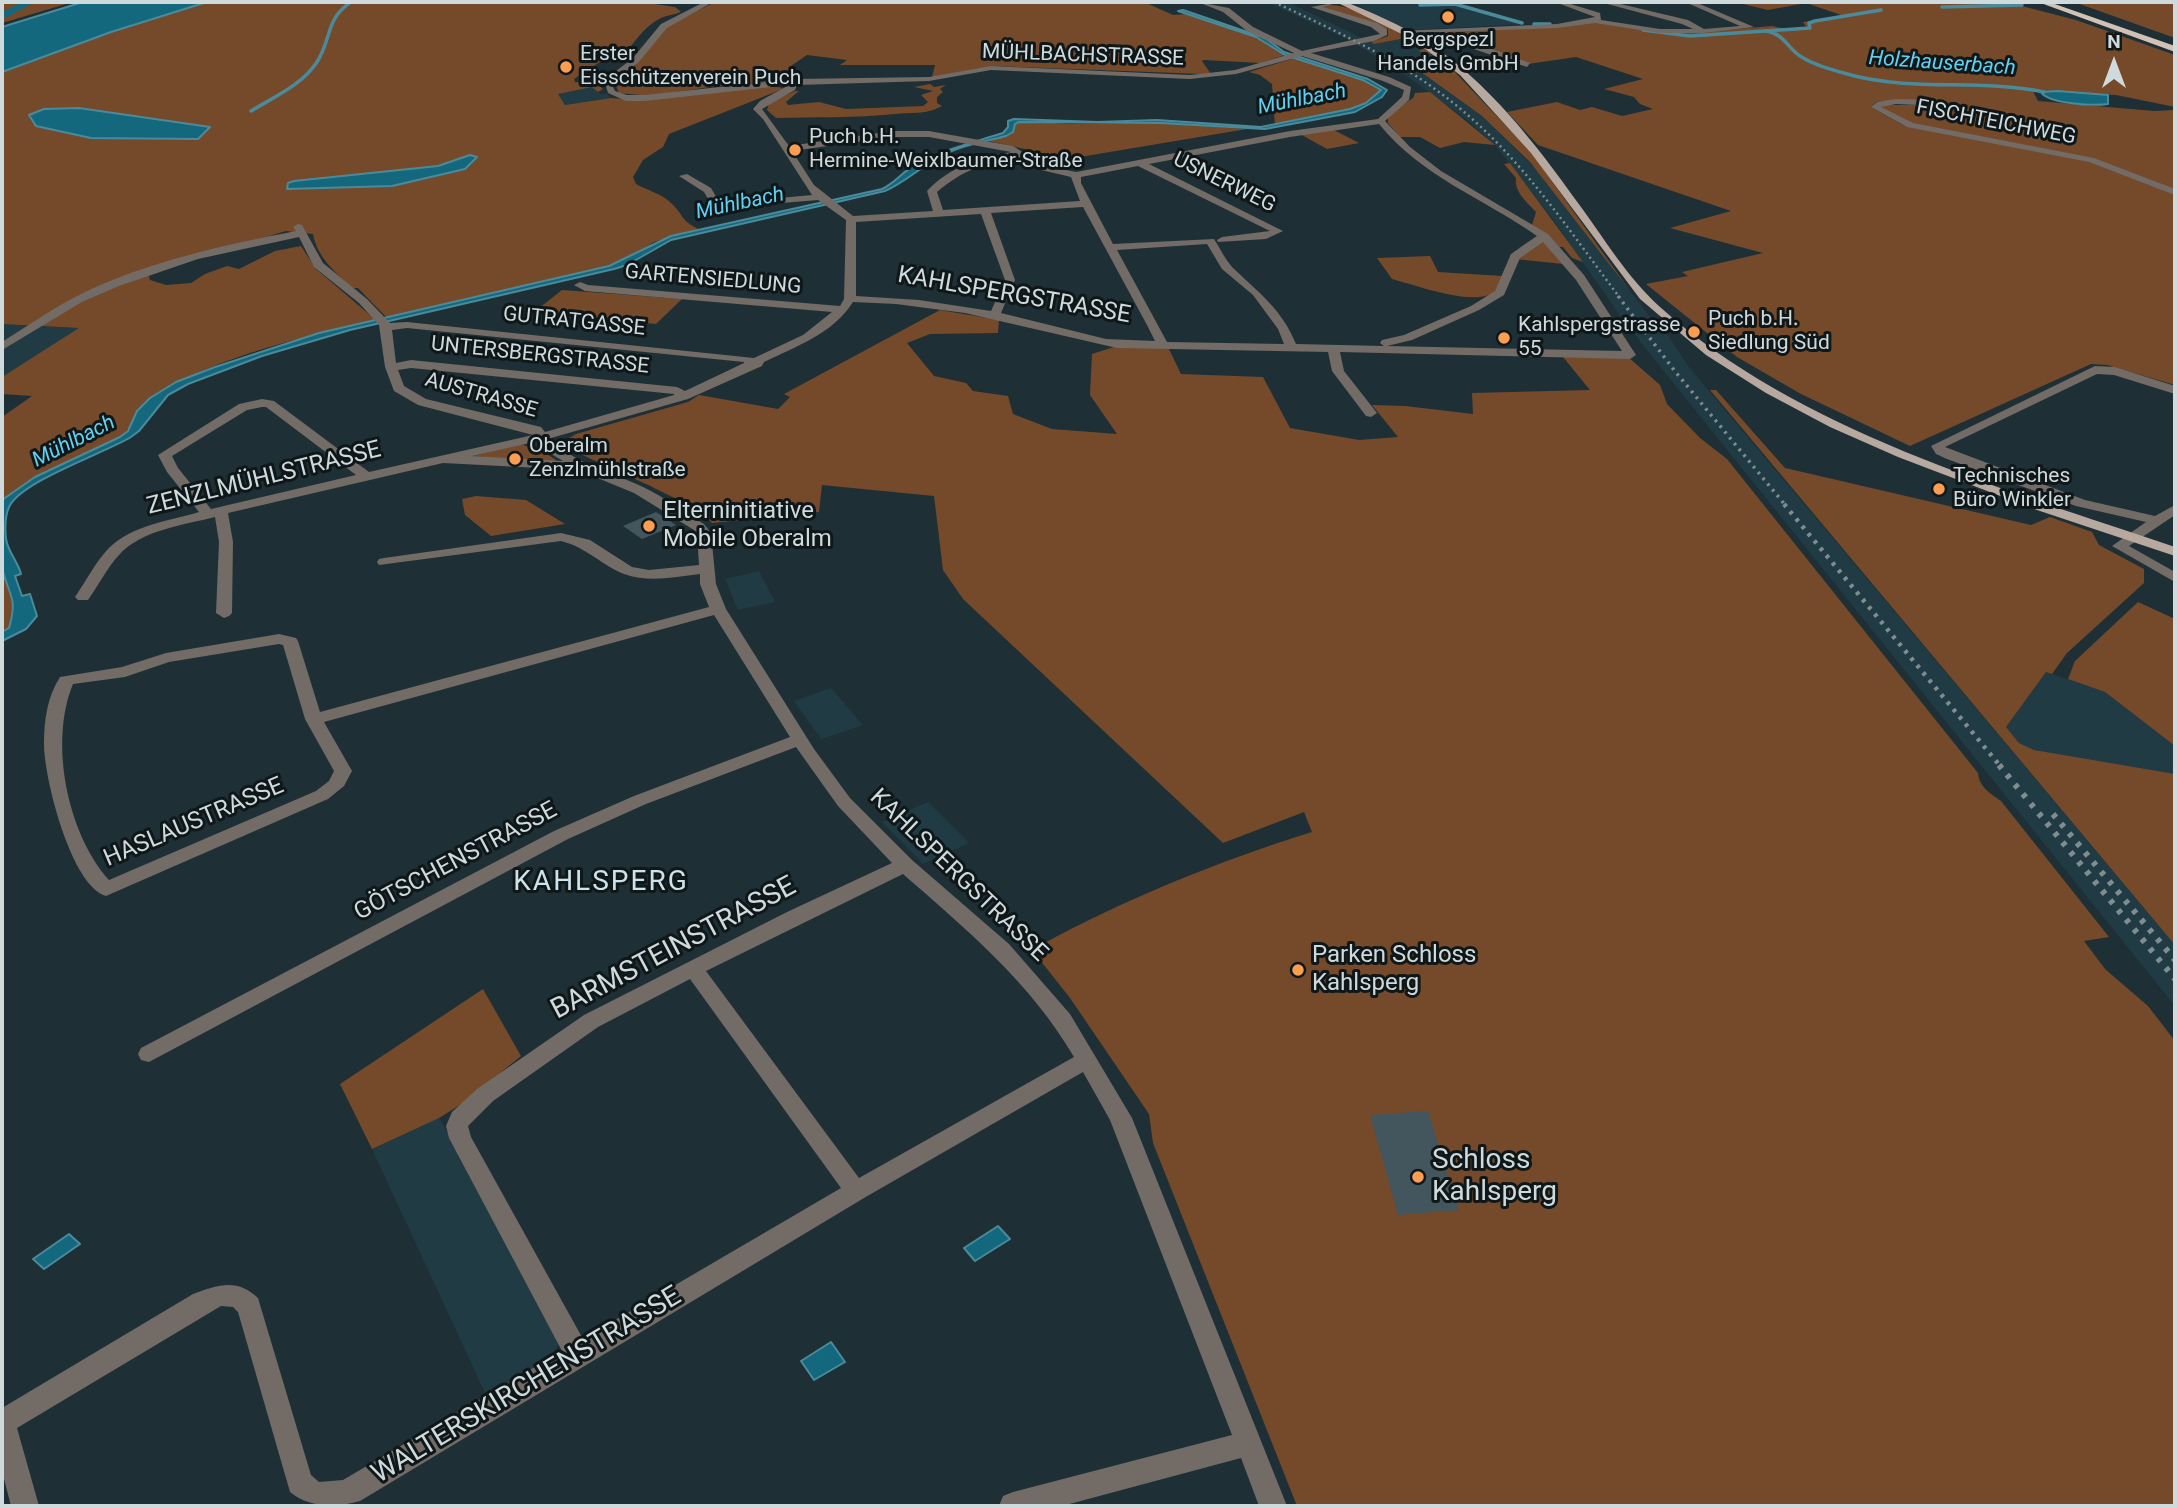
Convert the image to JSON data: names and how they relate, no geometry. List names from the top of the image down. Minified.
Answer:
{"streets":{"street":["MÜHLBACHSTRASSE","FISCHTEICHWEG","USNERWEG","GARTENSIEDLUNG","KAHLSPERGSTRASSE","GUTRATGASSE","UNTERSBERGSTRASSE","AUSTRASSE","ZENZLMÜHLSTRASSE","HASLAUSTRASSE","GÖTSCHENSTRASSE","BARMSTEINSTRASSE","WALTERSKIRCHENSTRASSE"]},"crossings":[["KAHLSPERGSTRASSE","AUSTRASSE"],["KAHLSPERGSTRASSE","ZENZLMÜHLSTRASSE"],["KAHLSPERGSTRASSE","GÖTSCHENSTRASSE"],["KAHLSPERGSTRASSE","BARMSTEINSTRASSE"],["KAHLSPERGSTRASSE","WALTERSKIRCHENSTRASSE"],["GUTRATGASSE","AUSTRASSE"],["UNTERSBERGSTRASSE","AUSTRASSE"],["AUSTRASSE","ZENZLMÜHLSTRASSE"],["BARMSTEINSTRASSE","WALTERSKIRCHENSTRASSE"]],"districts":["KAHLSPERG"],"water":["Holzhauserbach","Mühlbach"],"places":["Bergspezl Handels GmbH","Erster Eisschützenverein Puch","Puch b.H. Hermine-Weixlbaumer-Straße","Puch b.H. Siedlung Süd","Kahlspergstrasse 55","Oberalm Zenzlmühlstraße","Technisches Büro Winkler","Elterninitiative Mobile Oberalm","Parken Schloss Kahlsperg","Schloss Kahlsperg"],"north":"top"}
